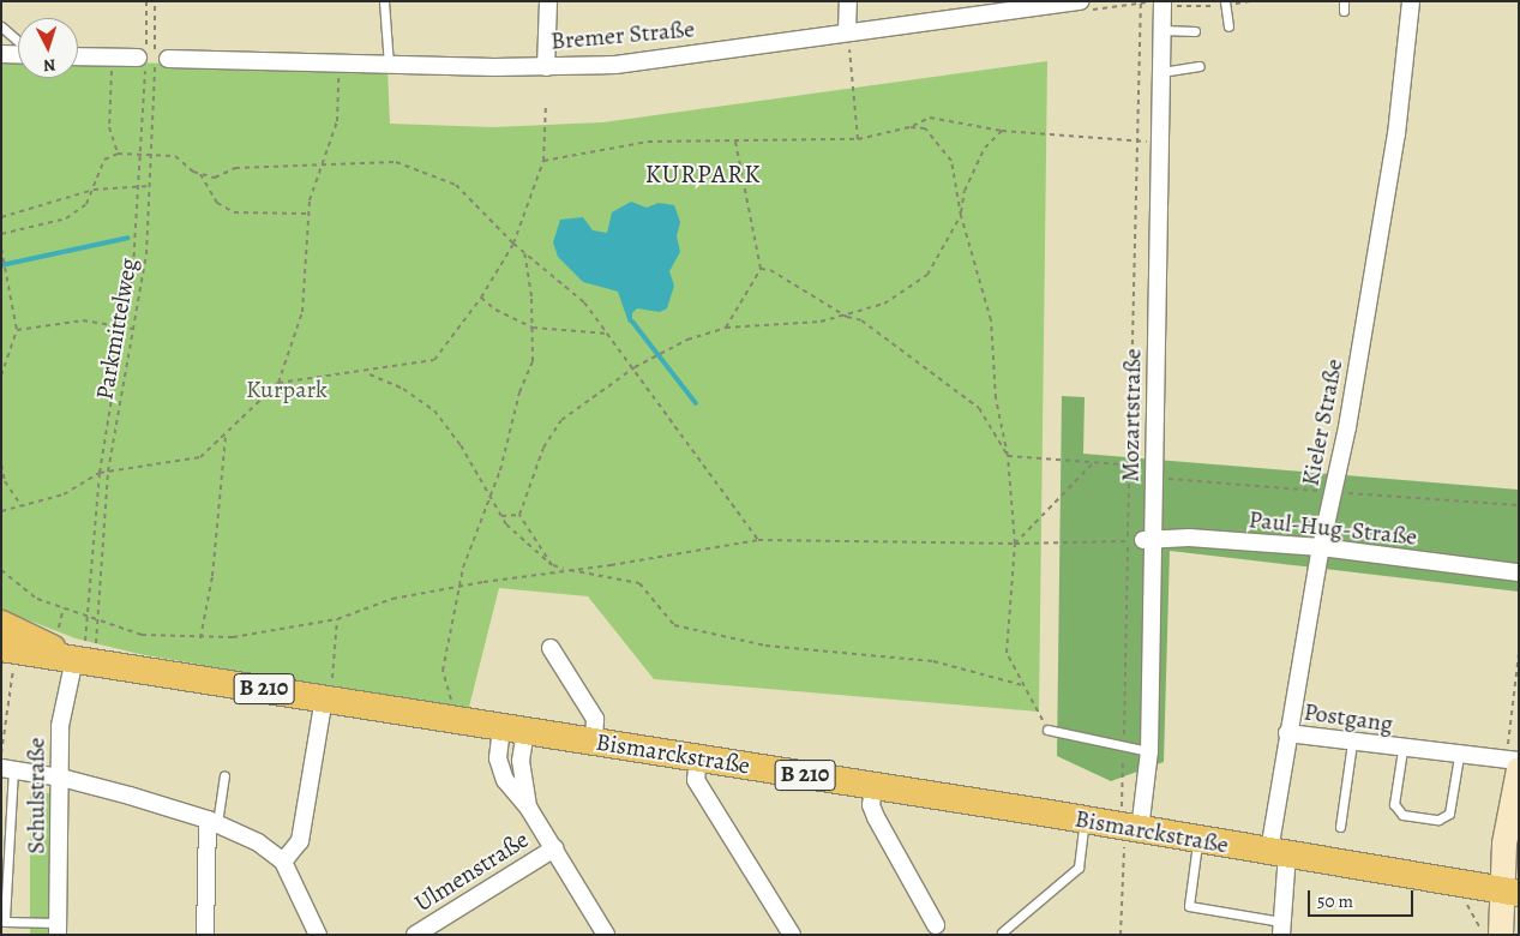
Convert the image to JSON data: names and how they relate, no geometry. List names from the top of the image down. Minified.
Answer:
{"streets":{"main road":["B 210","Bismarckstraße"],"street":["Bremer Straße","Mozartstraße","Kieler Straße","Paul-Hug-Straße","Postgang","Schulstraße","Ulmenstraße"],"path":["Parkmittelweg"]},"crossings":[["Parkmittelweg","Bismarckstraße"],["Parkmittelweg","Schulstraße"],["Mozartstraße","Paul-Hug-Straße"],["Mozartstraße","Bismarckstraße"],["Kieler Straße","Paul-Hug-Straße"],["Kieler Straße","Postgang"],["Kieler Straße","Bismarckstraße"],["Bismarckstraße","Schulstraße"]],"districts":["KURPARK"],"parks":["Kurpark"],"scale_bar":"50 m","north":"bottom"}
